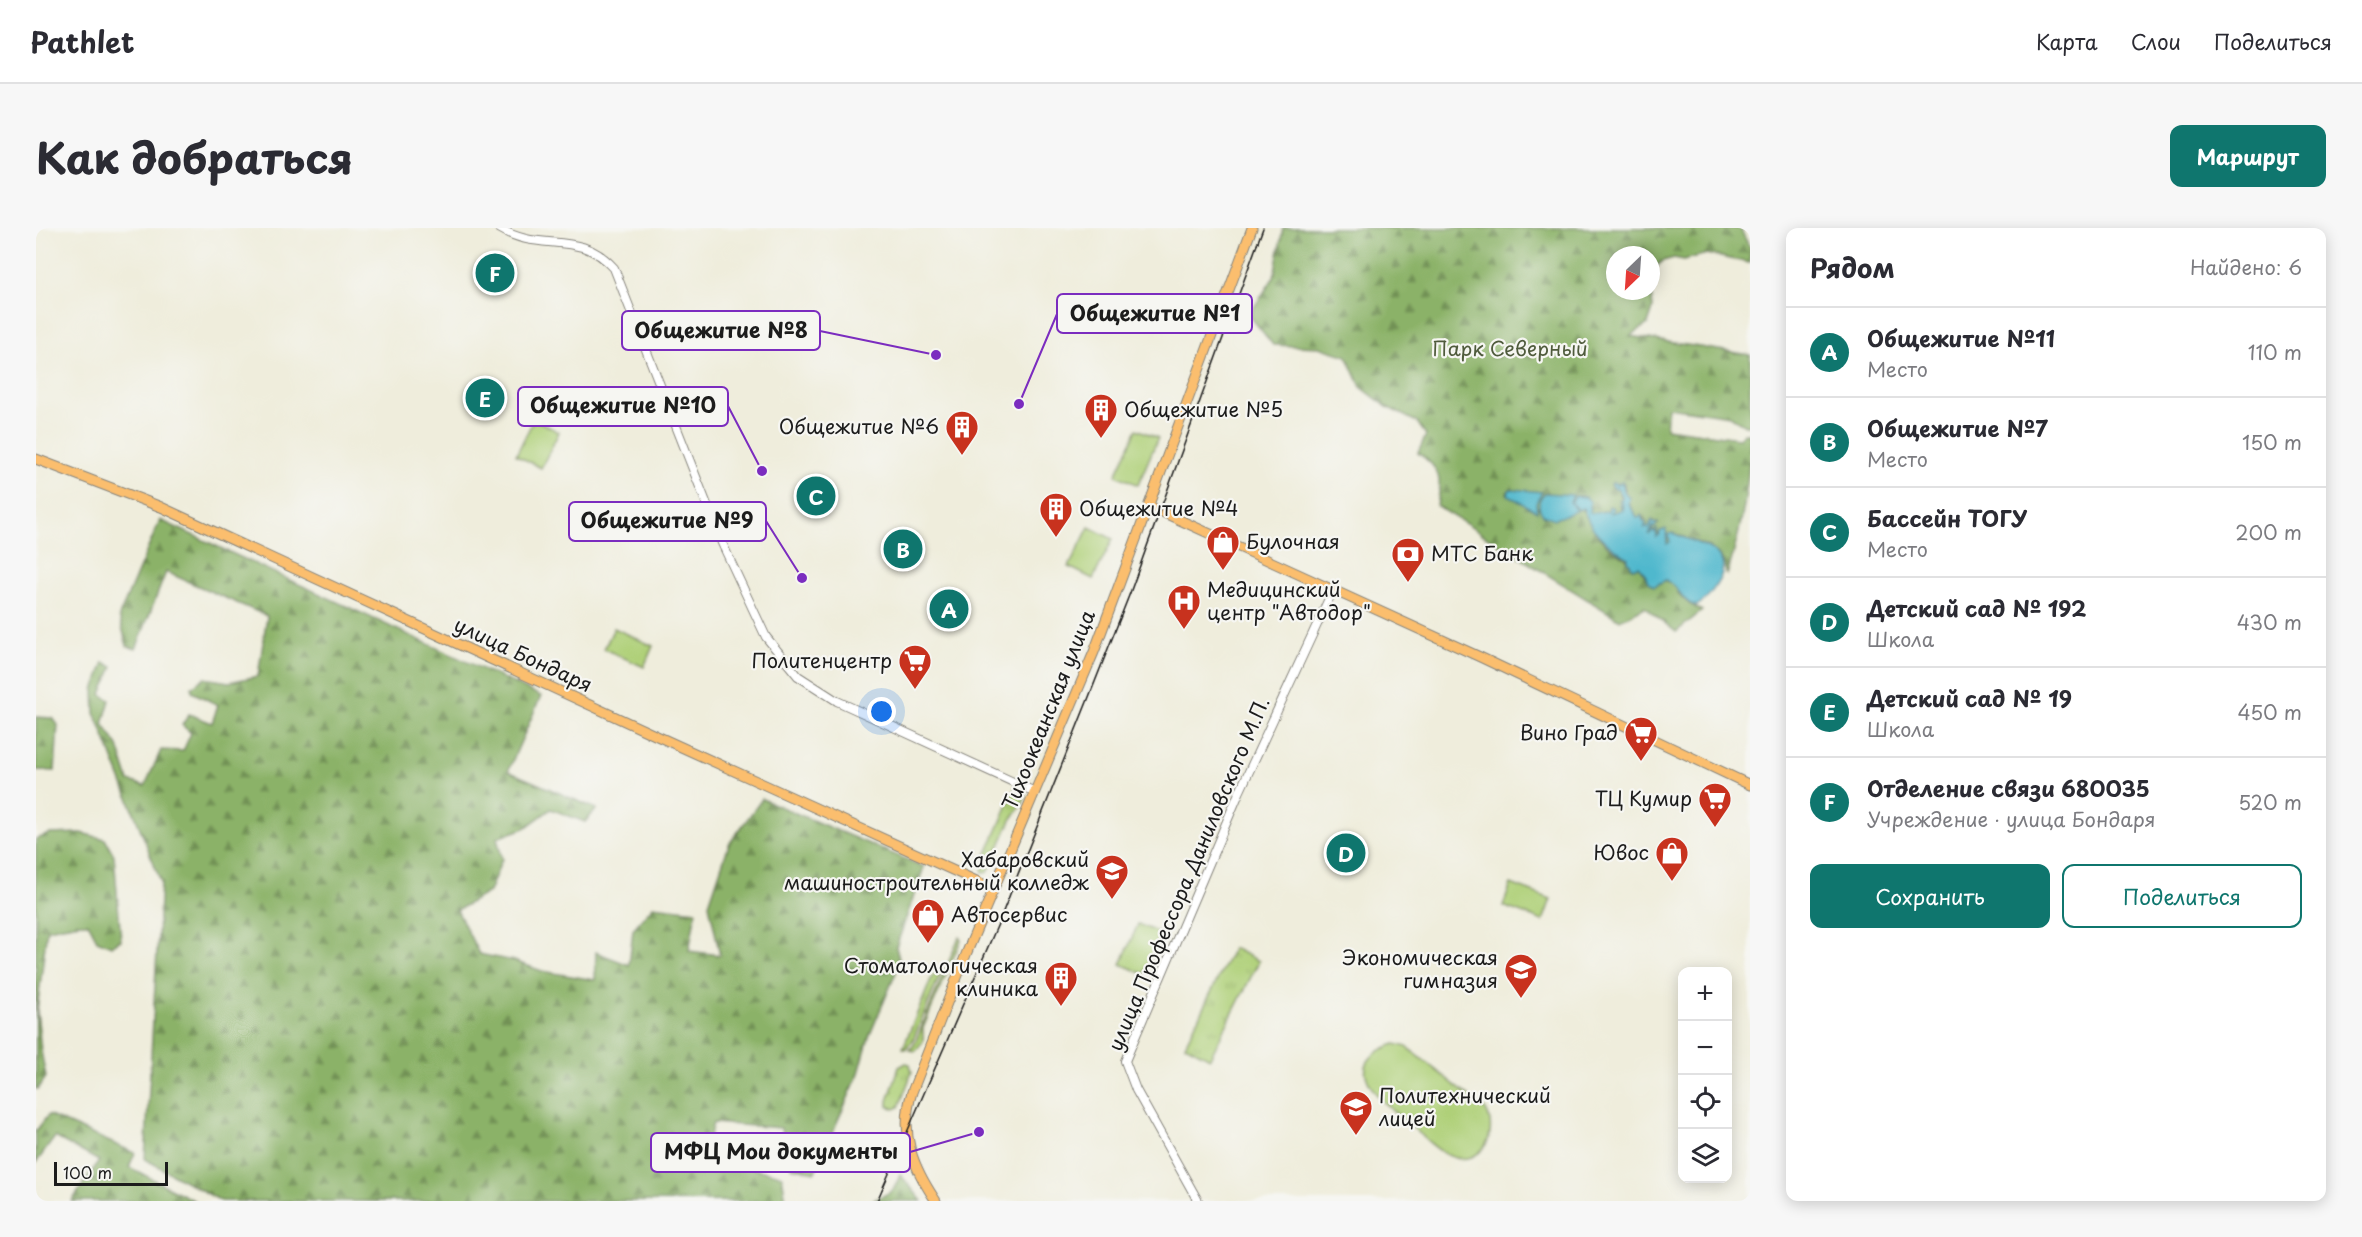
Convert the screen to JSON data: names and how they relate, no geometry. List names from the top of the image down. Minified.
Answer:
{"streets":{"main road":["улица Бондаря","Тихоокеанская улица"],"street":["улица Профессора Даниловского М.П."]},"crossings":[["улица Бондаря","Тихоокеанская улица"]],"parks":["Парк Северный"],"places":{"other":["Общежитие №8","Общежитие №1","Общежитие №10","Общежитие №9","МФЦ Мои документы"],"building":["Общежитие №5","Общежитие №6","Общежитие №4","Стоматологическая клиника"],"shop":["Булочная","Ювос","Автосервис"],"bank":["МТС Банк"],"hospital":["Медицинский центр \"Автодор\""],"supermarket":["Политенцентр","Вино Град","ТЦ Кумир"],"school or university":["Хабаровский машиностроительный колледж","Экономическая гимназия","Политехнический лицей"]},"scale_bar":"100 m","north":"bottom left","page":{"header":"Pathlet","nav":["Карта","Слои","Поделиться"],"title":"Как добраться","buttons":["Маршрут",["Сохранить","Поделиться"]],"heading":["Рядом","Найдено: 6"],"pins":["F","E","C","B","A","D"],"list":[{"mark":"A","name":"Общежитие №11","note":"Место","value":"110 m"},{"mark":"B","name":"Общежитие №7","note":"Место","value":"150 m"},{"mark":"C","name":"Бассейн ТОГУ","note":"Место","value":"200 m"},{"mark":"D","name":"Детский сад № 192","note":"Школа","value":"430 m"},{"mark":"E","name":"Детский сад № 19","note":"Школа","value":"450 m"},{"mark":"F","name":"Отделение связи 680035","note":"Учреждение · улица Бондаря","value":"520 m"}],"map_buttons":["+","−"],"scale":"100 m"}}
